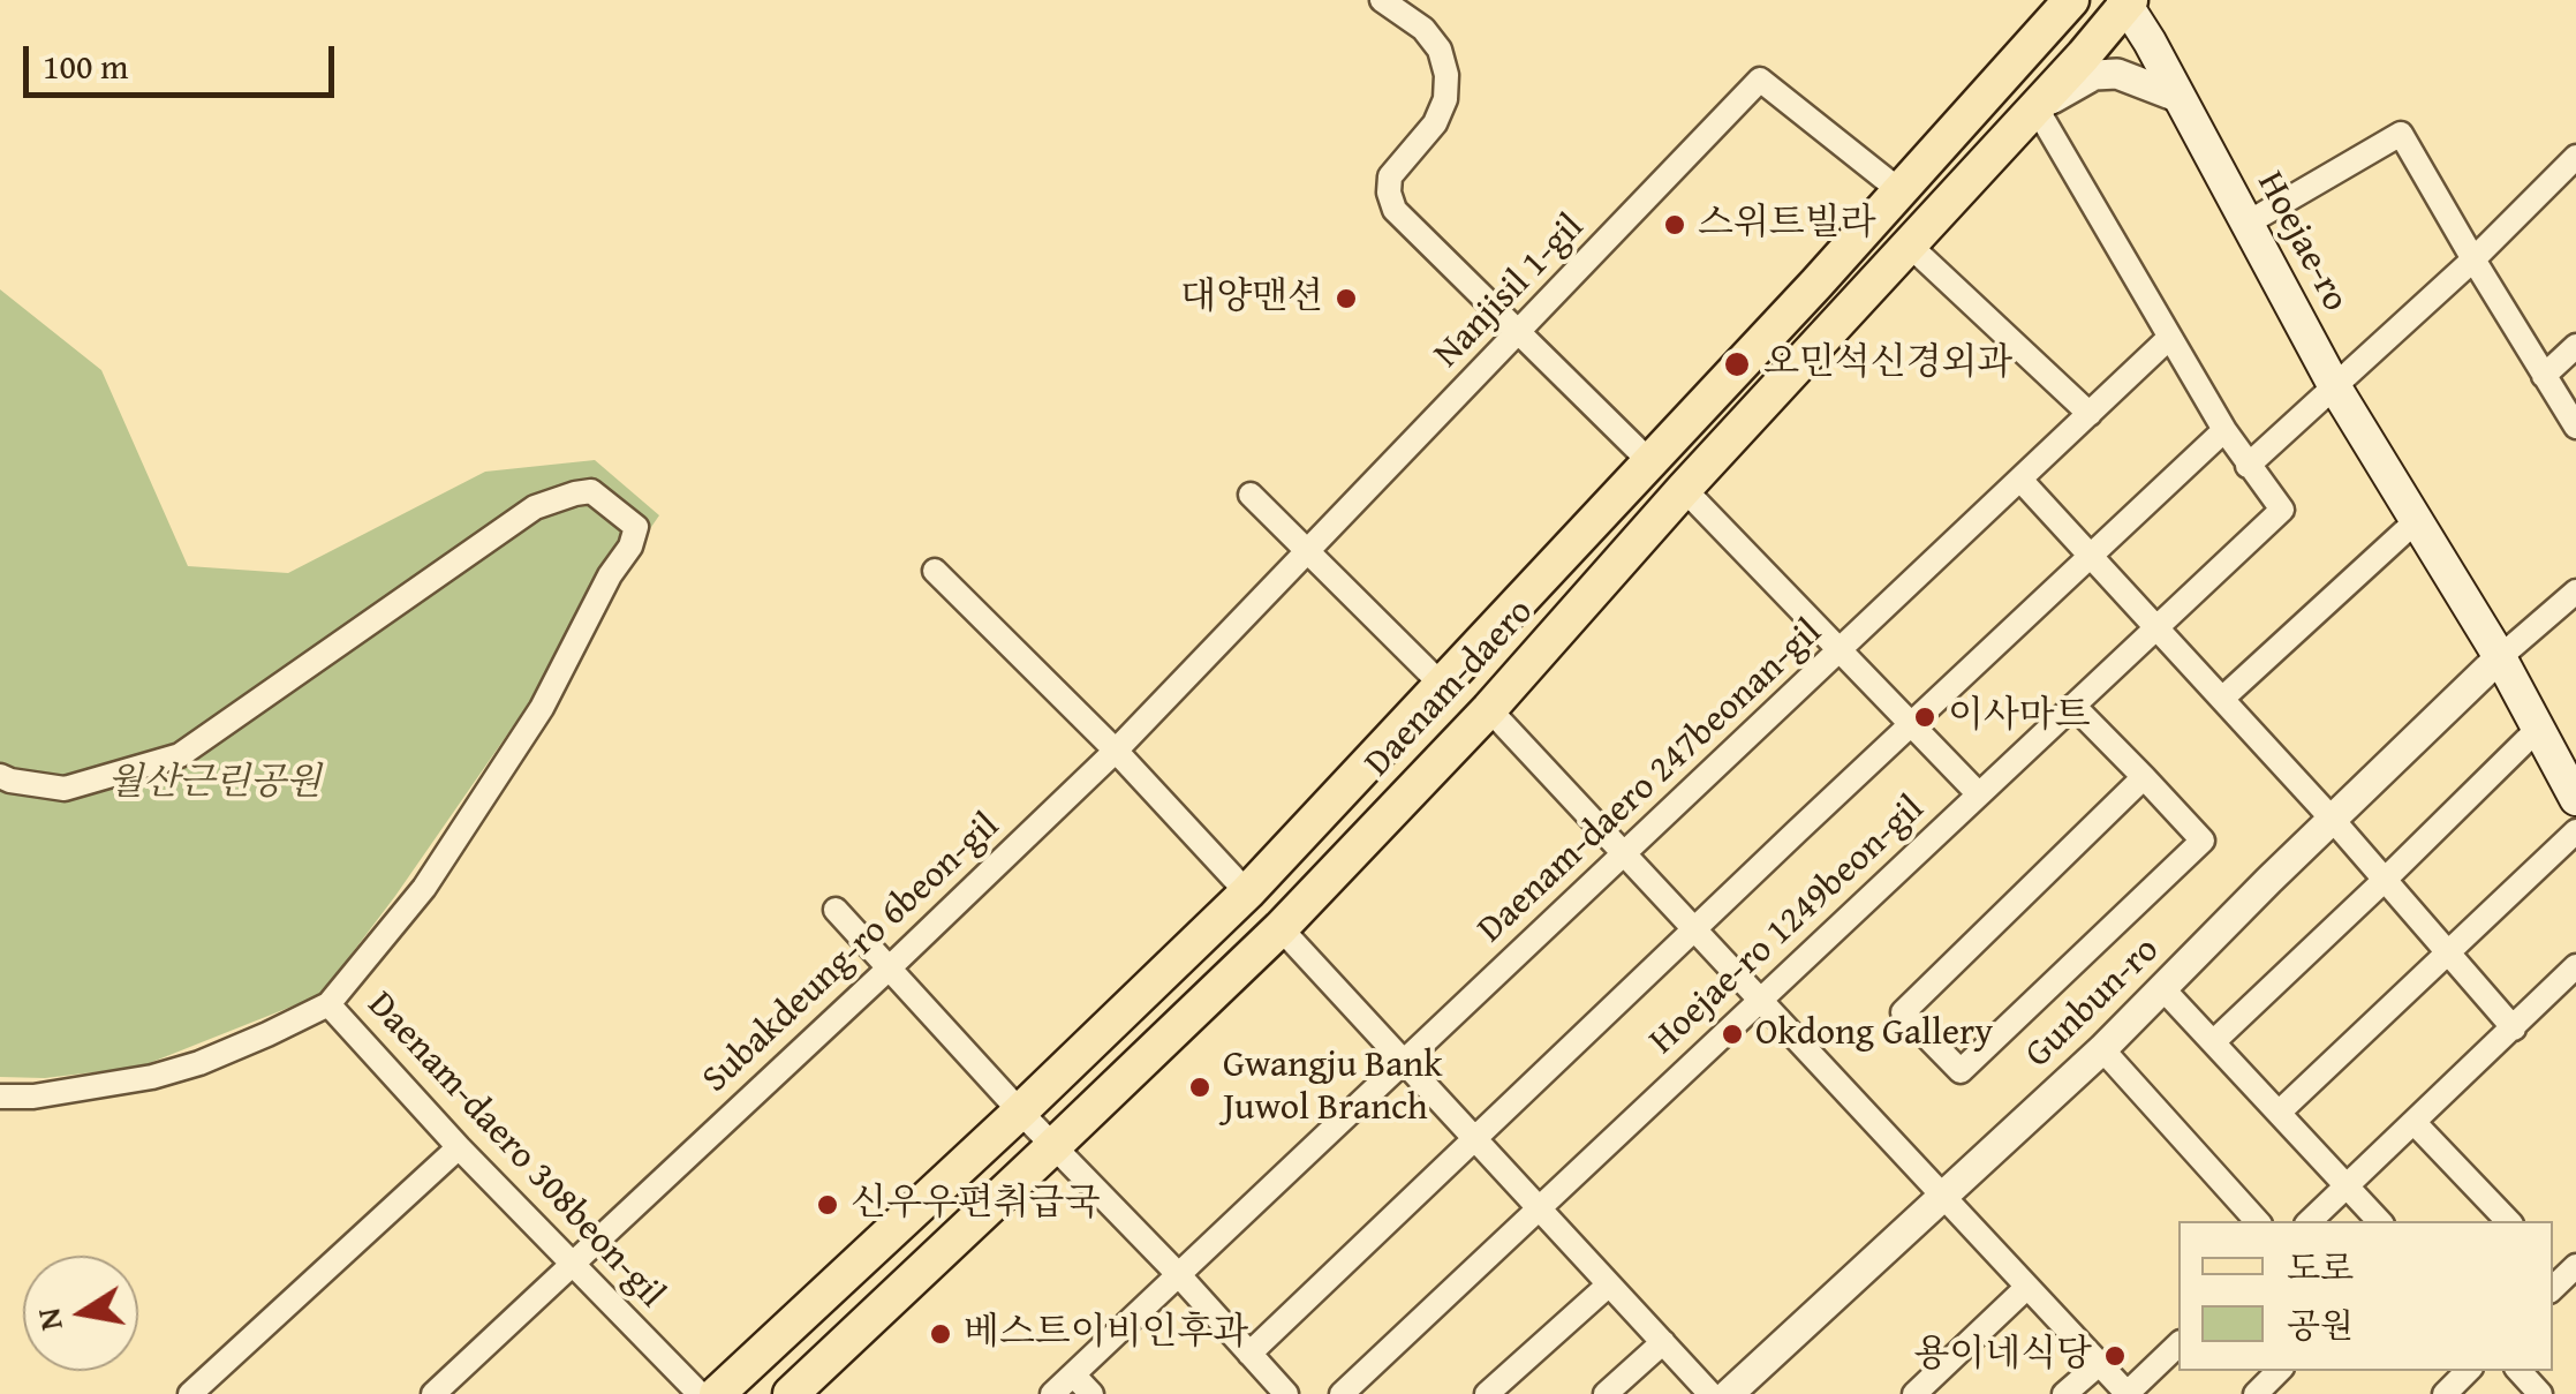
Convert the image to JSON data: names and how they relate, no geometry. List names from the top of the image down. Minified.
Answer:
{"streets":{"main road":["Hoejae-ro","Daenam-daero"],"street":["Nanjisil 1-gil","Daenam-daero 247beonan-gil","Hoejae-ro 1249beon-gil","Subakdeung-ro 6beon-gil","Gunbun-ro","Daenam-daero 308beon-gil"]},"crossings":[["Hoejae-ro","Daenam-daero"],["Hoejae-ro","Gunbun-ro"],["Nanjisil 1-gil","Daenam-daero"],["Nanjisil 1-gil","Subakdeung-ro 6beon-gil"],["Daenam-daero","Subakdeung-ro 6beon-gil"],["Subakdeung-ro 6beon-gil","Daenam-daero 308beon-gil"]],"parks":["월산근린공원"],"places":["스위트빌라","대양맨션","오민석신경외과","이사마트","Okdong Gallery","Gwangju Bank Juwol Branch","신우우편취급국","베스트이비인후과","용이네식당"],"legend":["도로","공원"],"scale_bar":"100 m","north":"left"}
